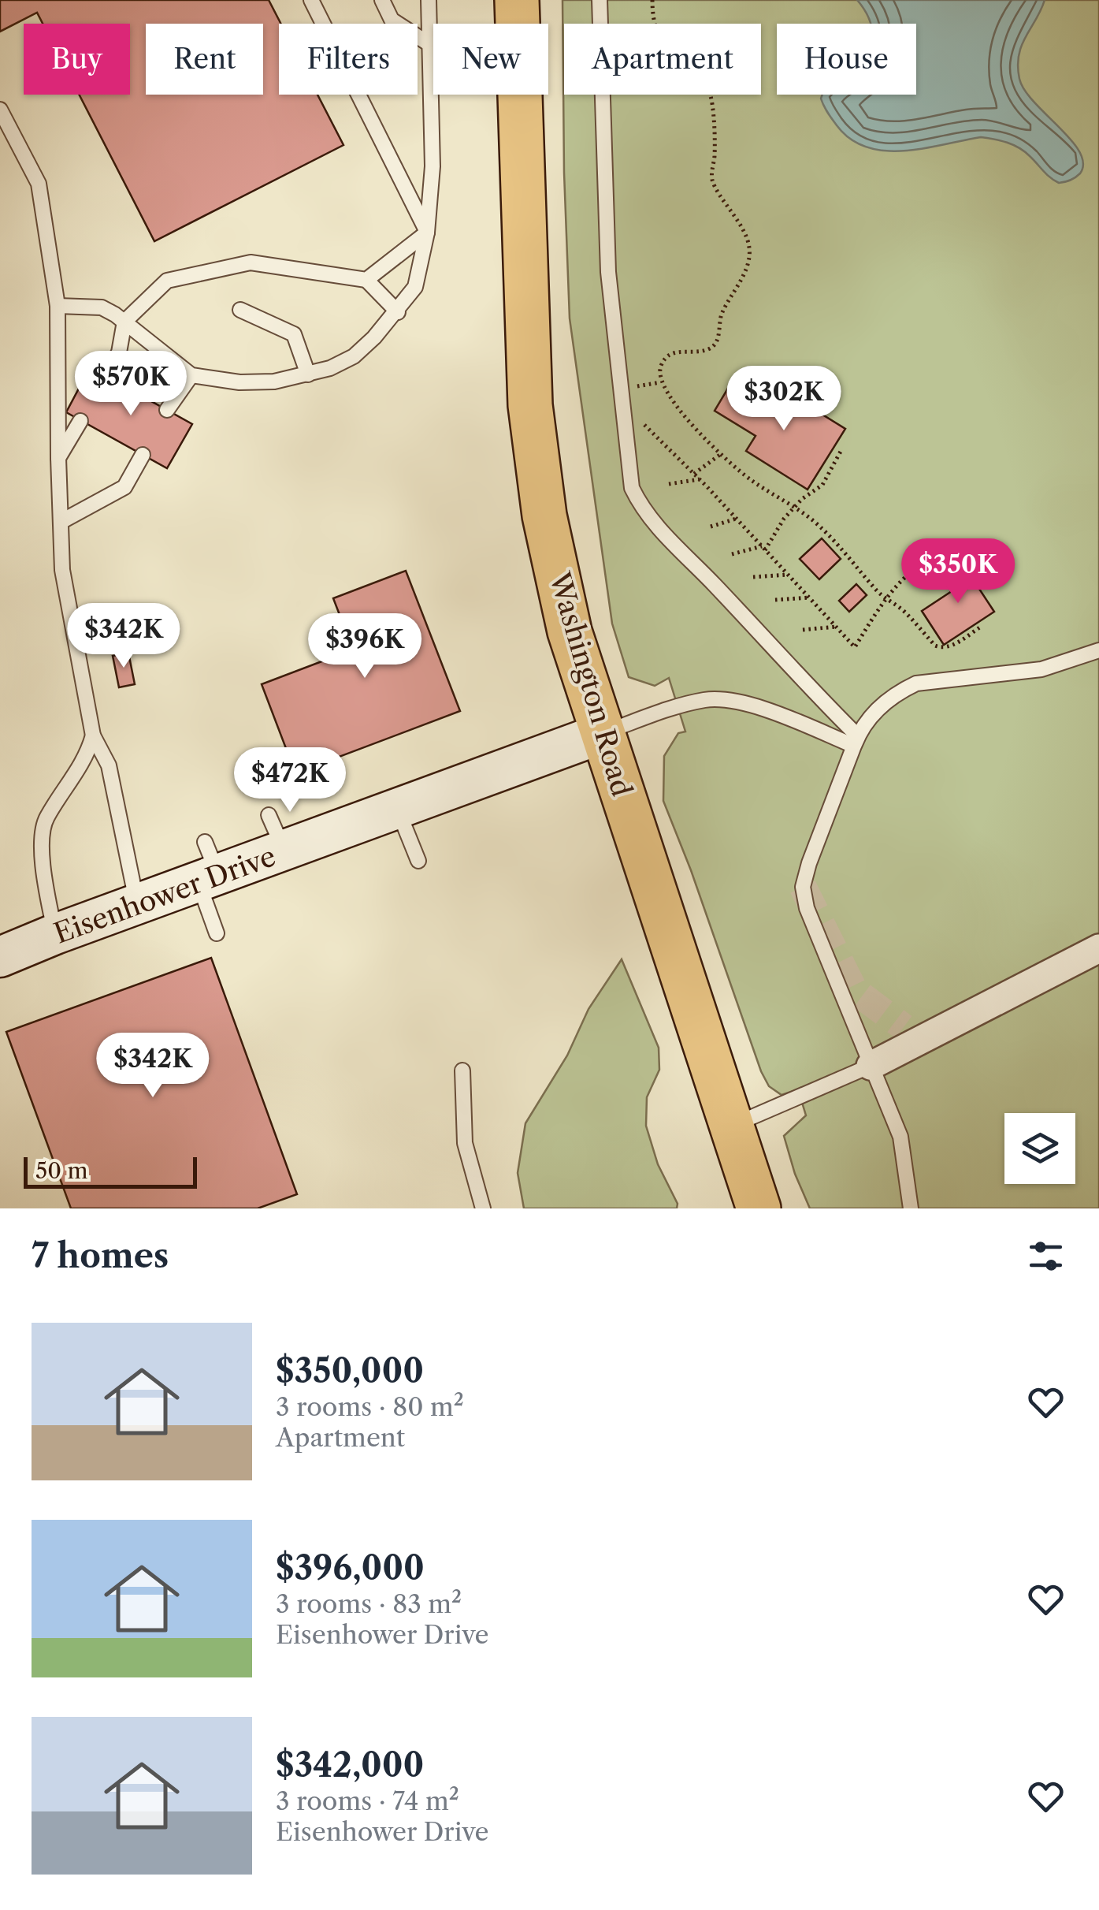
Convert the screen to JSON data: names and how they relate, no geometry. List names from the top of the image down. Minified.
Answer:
{"streets":{"main road":["Washington Road"],"street":["Eisenhower Drive"]},"crossings":[["Washington Road","Eisenhower Drive"]],"scale_bar":"50 m","page":{"chip":["Buy","Rent","Filters","New","Apartment","House"],"price":["$570K","$302K","$350K","$342K","$396K","$472K","$342K"],"scale":"50 m","heading":"7 homes","list":[{"name":"$350,000","note":"3 rooms · 80 m² · Apartment"},{"name":"$396,000","note":"3 rooms · 83 m² · Eisenhower Drive"},{"name":"$342,000","note":"3 rooms · 74 m² · Eisenhower Drive"}]}}
